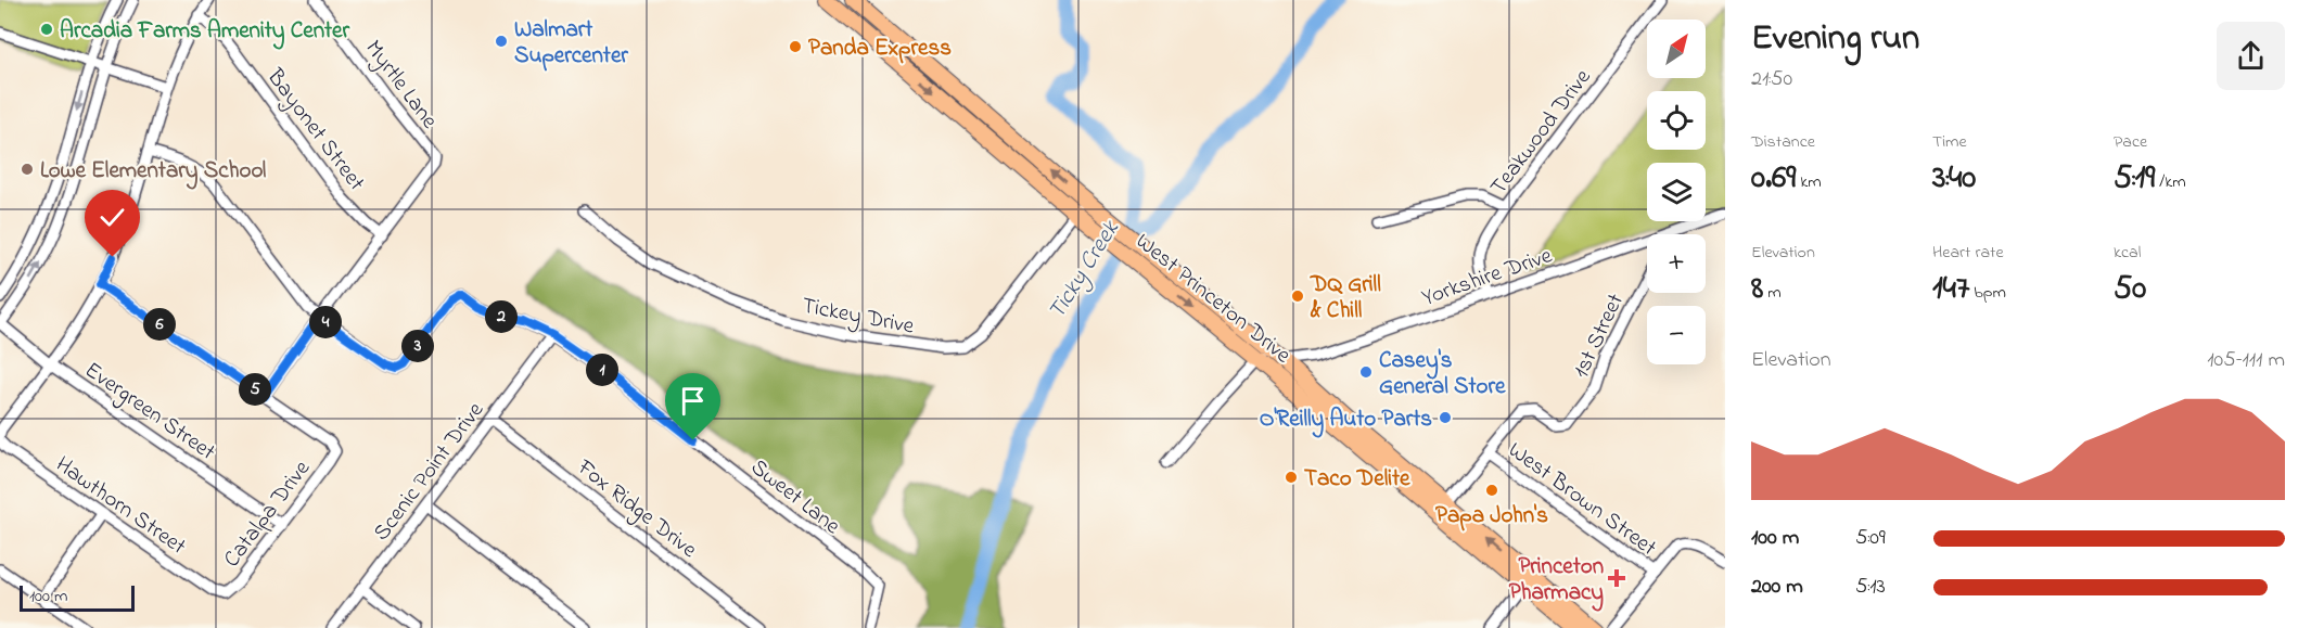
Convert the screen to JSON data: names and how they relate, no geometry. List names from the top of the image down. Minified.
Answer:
{"streets":{"highway":["West Princeton Drive"],"street":["Myrtle Lane","Bayonet Street","Teakwood Drive","Yorkshire Drive","Tickey Drive","1st Street","Evergreen Street","Scenic Point Drive","Sweet Lane","West Brown Street","Hawthorn Street","Fox Ridge Drive","Catalpa Drive"]},"crossings":[["Myrtle Lane","Bayonet Street"],["Teakwood Drive","Yorkshire Drive"],["Yorkshire Drive","West Princeton Drive"],["West Princeton Drive","Tickey Drive"],["1st Street","West Brown Street"],["Evergreen Street","Catalpa Drive"],["Scenic Point Drive","Sweet Lane"],["Scenic Point Drive","Fox Ridge Drive"],["Hawthorn Street","Catalpa Drive"]],"water":["Ticky Creek"],"places":{"other":["Arcadia Farms Amenity Center","Walmart Supercenter","Panda Express","Lowe Elementary School","DQ Grill & Chill","Casey's General Store","O'Reilly Auto Parts","Taco Delite","Papa John's"],"health":["Princeton Pharmacy"]},"scale_bar":"100 m","north":"top right","page":{"heading":["Evening run","21:50"],"map_buttons":["+","−"],"stats":[["Distance","0.69 km"],["Time","3:40"],["Pace","5:19 /km"],["Elevation","8 m"],["Heart rate","147 bpm"],["kcal","50"]],"pins":["2","4","6","3","1","5"],"chart":["Elevation","105–111 m"],"list":[{"name":"100 m","note":"5:09"},{"name":"200 m","note":"5:13"}],"scale":"100 m"}}
